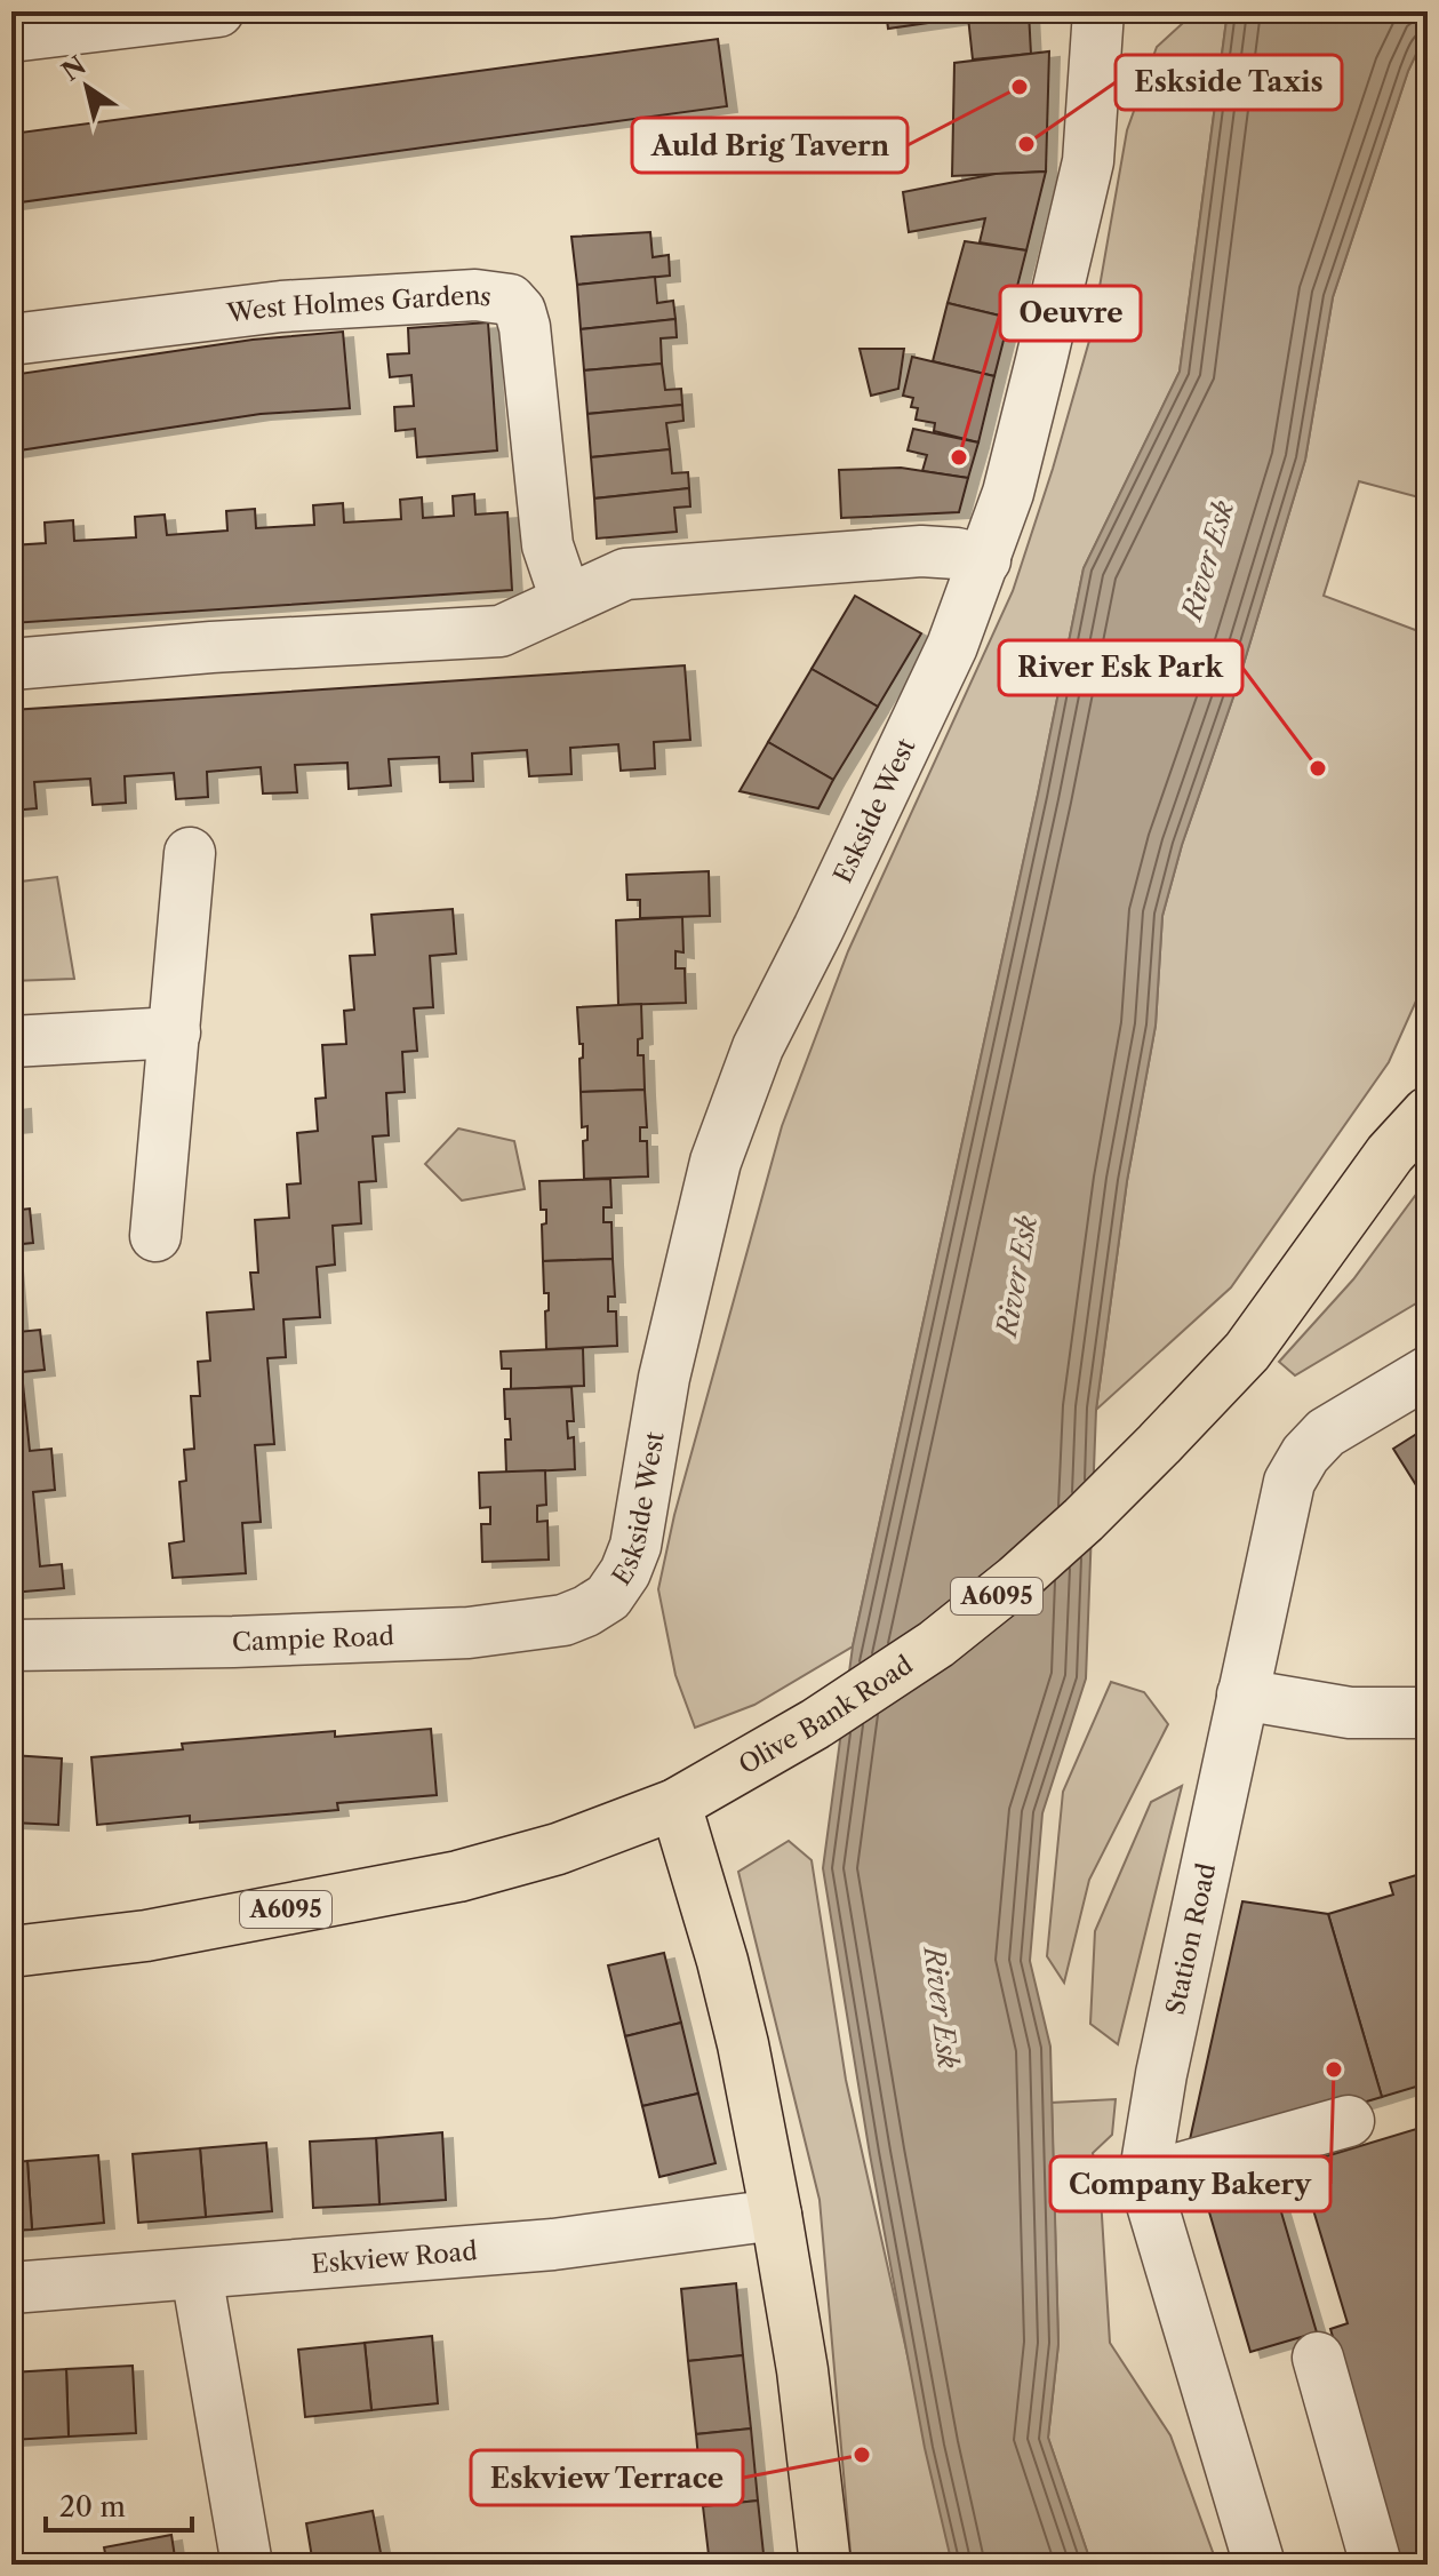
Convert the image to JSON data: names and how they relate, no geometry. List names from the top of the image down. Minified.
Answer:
{"streets":{"main road":["A6095","Olive Bank Road"],"street":["West Holmes Gardens","Eskside West","Campie Road","Station Road","Eskview Road"]},"crossings":[["Eskside West","Campie Road"]],"water":["River Esk"],"places":["Auld Brig Tavern","Eskside Taxis","Oeuvre","River Esk Park","Company Bakery","Eskview Terrace"],"scale_bar":"20 m","north":"top left"}
